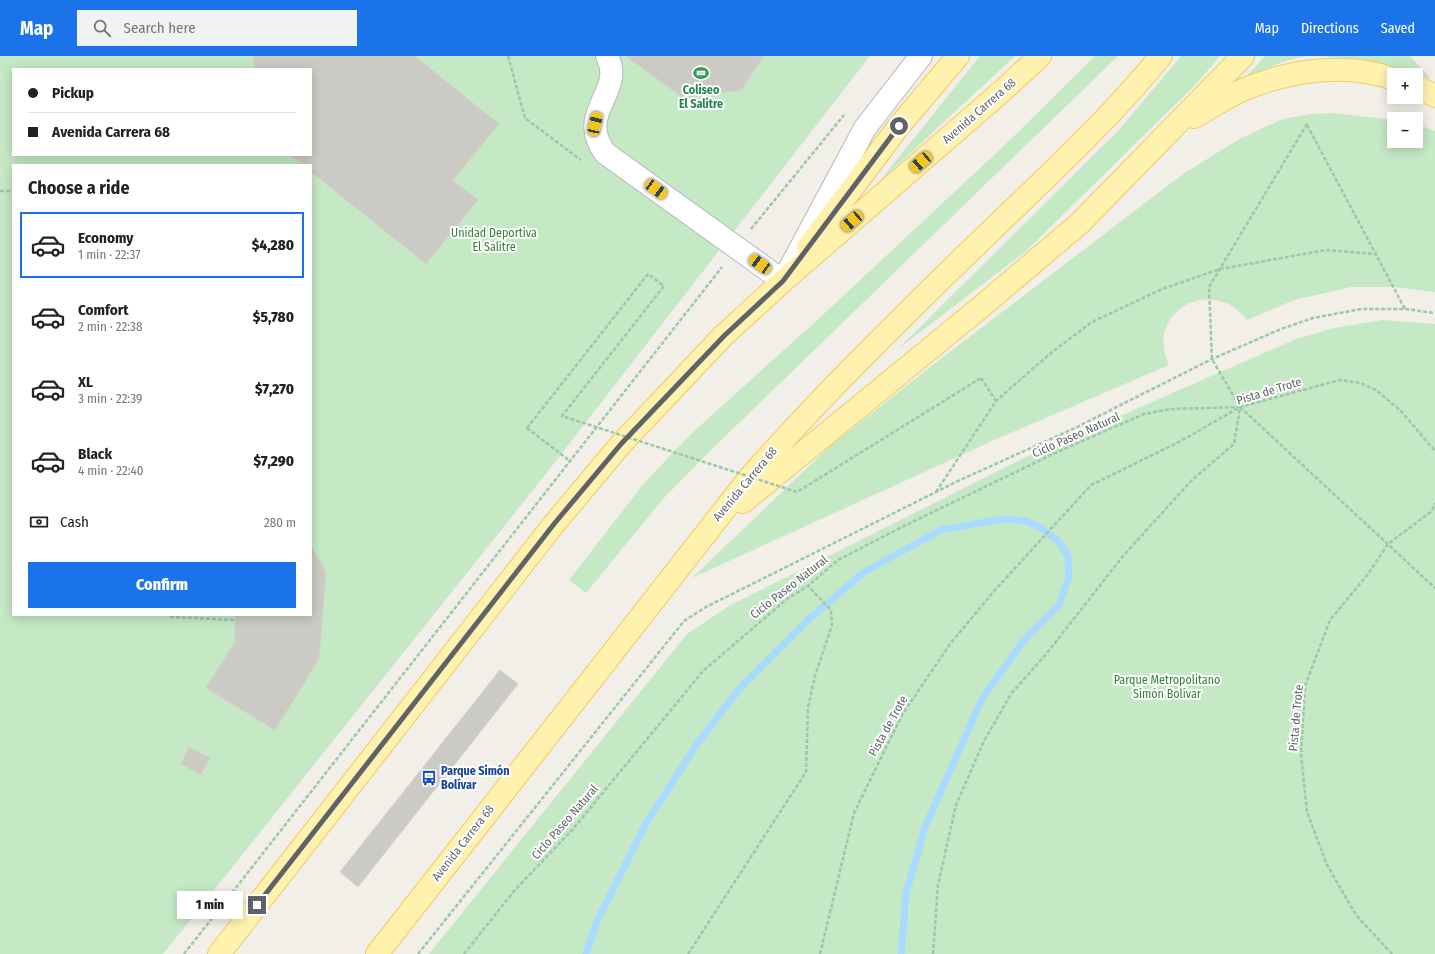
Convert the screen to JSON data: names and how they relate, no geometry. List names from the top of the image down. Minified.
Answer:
{"streets":{"main road":["Avenida Carrera 68"],"path":["Pista de Trote","Ciclo Paseo Natural"]},"crossings":[["Pista de Trote","Ciclo Paseo Natural"]],"parks":["Unidad Deportiva El Salitre","Parque Metropolitano Simón Bolívar"],"places":{"sports":["Coliseo El Salitre"],"bus stop":["Parque Simón Bolívar"]},"page":{"header":"Map","search":"Search here","nav":["Map","Directions","Saved"],"map_buttons":["+","−"],"banner":["Pickup","Avenida Carrera 68"],"heading":"Choose a ride","list":[{"name":"Economy","note":"1 min · 22:37","value":"$4,280"},{"name":"Comfort","note":"2 min · 22:38","value":"$5,780"},{"name":"XL","note":"3 min · 22:39","value":"$7,270"},{"name":"Black","note":"4 min · 22:40","value":"$7,290"}],"pay":["Cash","280 m"],"buttons":"Confirm","bubble":"1 min"}}
